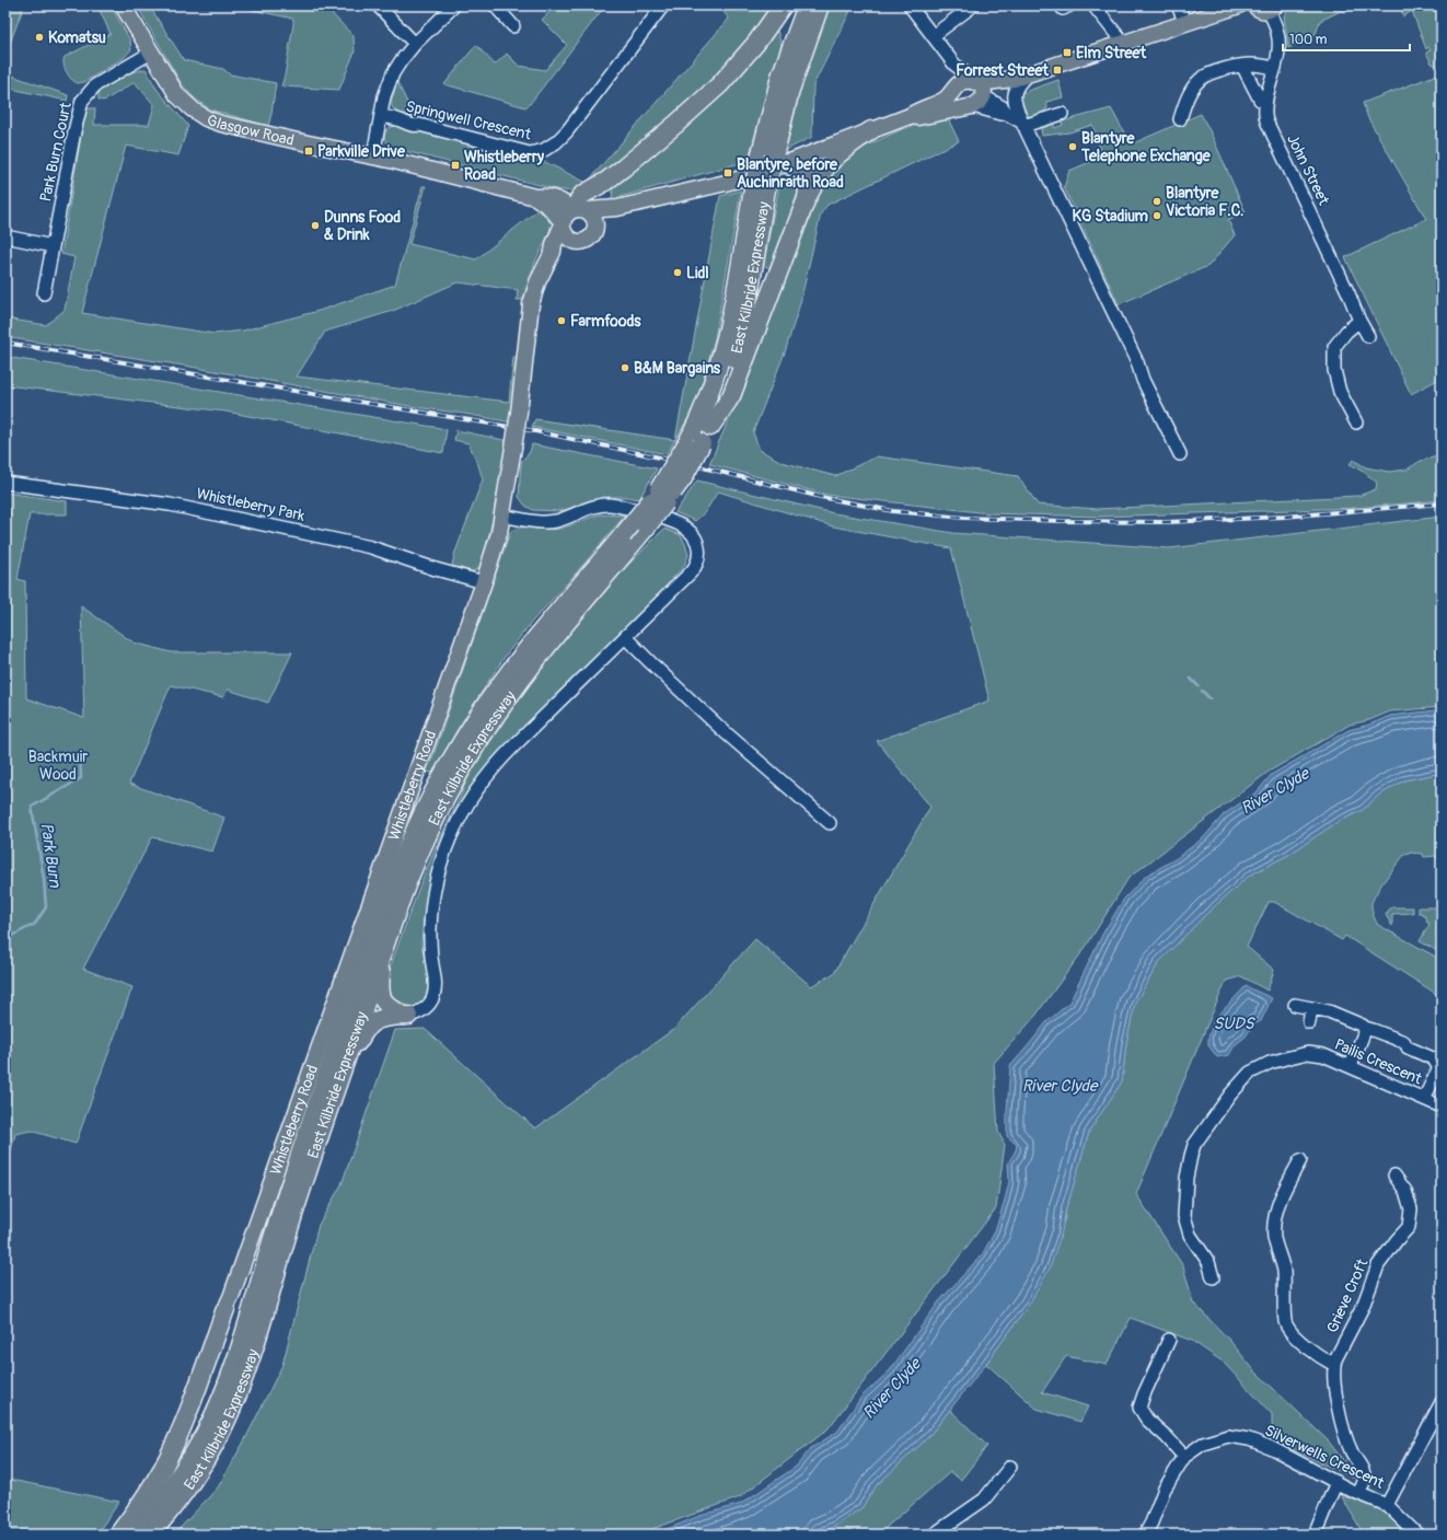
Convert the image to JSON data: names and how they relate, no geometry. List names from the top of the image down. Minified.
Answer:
{"streets":{"highway":["East Kilbride Expressway"],"main road":["Glasgow Road","Whistleberry Road"],"street":["Springwell Crescent","Park Burn Court","John Street","Whistleberry Park","Pailis Crescent","Grieve Croft","Silverwells Crescent"]},"crossings":[["Glasgow Road","Park Burn Court"],["Glasgow Road","Whistleberry Road"],["Whistleberry Park","Whistleberry Road"]],"water":["River Clyde","Park Burn","SUDS"],"parks":["Backmuir Wood"],"places":{"other":["Komatsu","Blantyre Telephone Exchange","Blantyre Victoria F.C.","KG Stadium","Dunns Food & Drink","Lidl","Farmfoods","B&M Bargains"],"transit":["Elm Street","Forrest Street","Parkville Drive","Whistleberry Road","Blantyre, before Auchinraith Road"]},"scale_bar":"100 m"}
